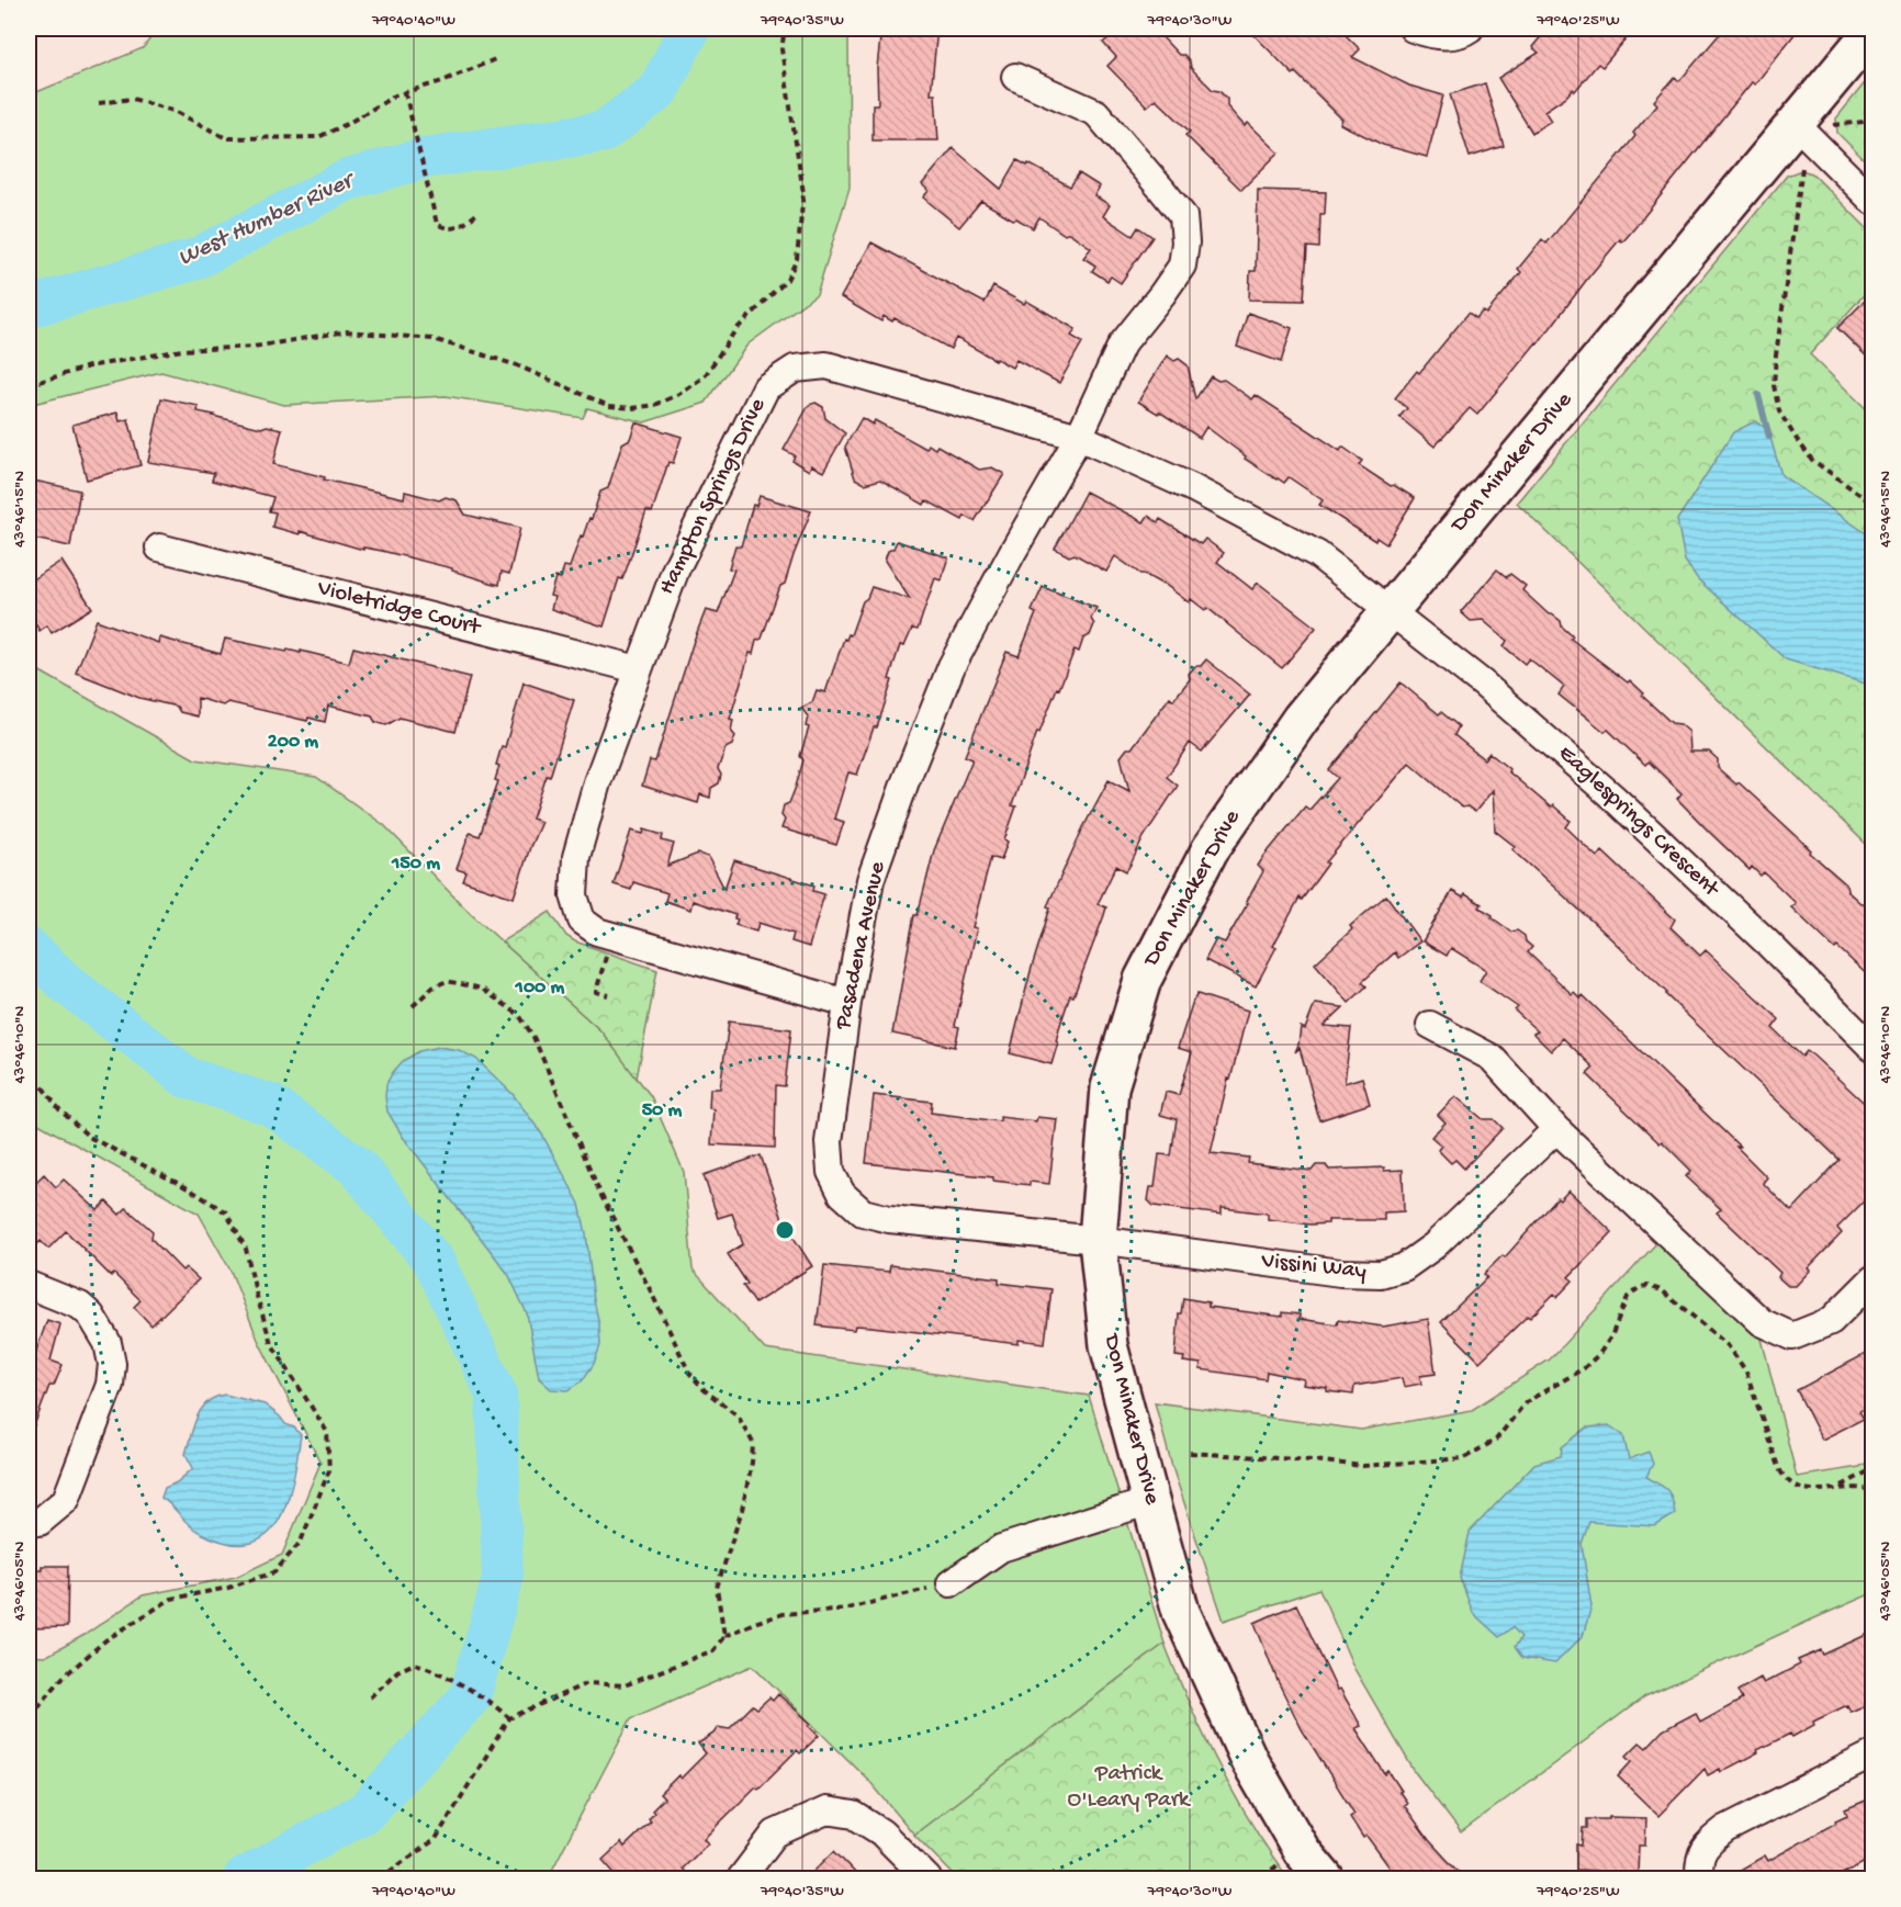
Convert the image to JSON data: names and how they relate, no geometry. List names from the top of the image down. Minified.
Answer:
{"streets":{"street":["Don Minaker Drive","Hampton Springs Drive","Violetridge Court","Eaglesprings Crescent","Pasadena Avenue","Vissini Way"]},"crossings":[["Don Minaker Drive","Hampton Springs Drive"],["Don Minaker Drive","Eaglesprings Crescent"],["Don Minaker Drive","Pasadena Avenue"],["Don Minaker Drive","Vissini Way"],["Hampton Springs Drive","Violetridge Court"],["Hampton Springs Drive","Eaglesprings Crescent"],["Hampton Springs Drive","Pasadena Avenue"],["Pasadena Avenue","Vissini Way"]],"water":["West Humber River"],"parks":["Patrick O'Leary Park"],"coordinates":["79°40'40\"W","79°40'35\"W","79°40'30\"W","79°40'25\"W","43°46'15\"N","43°46'10\"N","43°46'05\"N"],"rings":["200 m","150 m","100 m","50 m"]}
